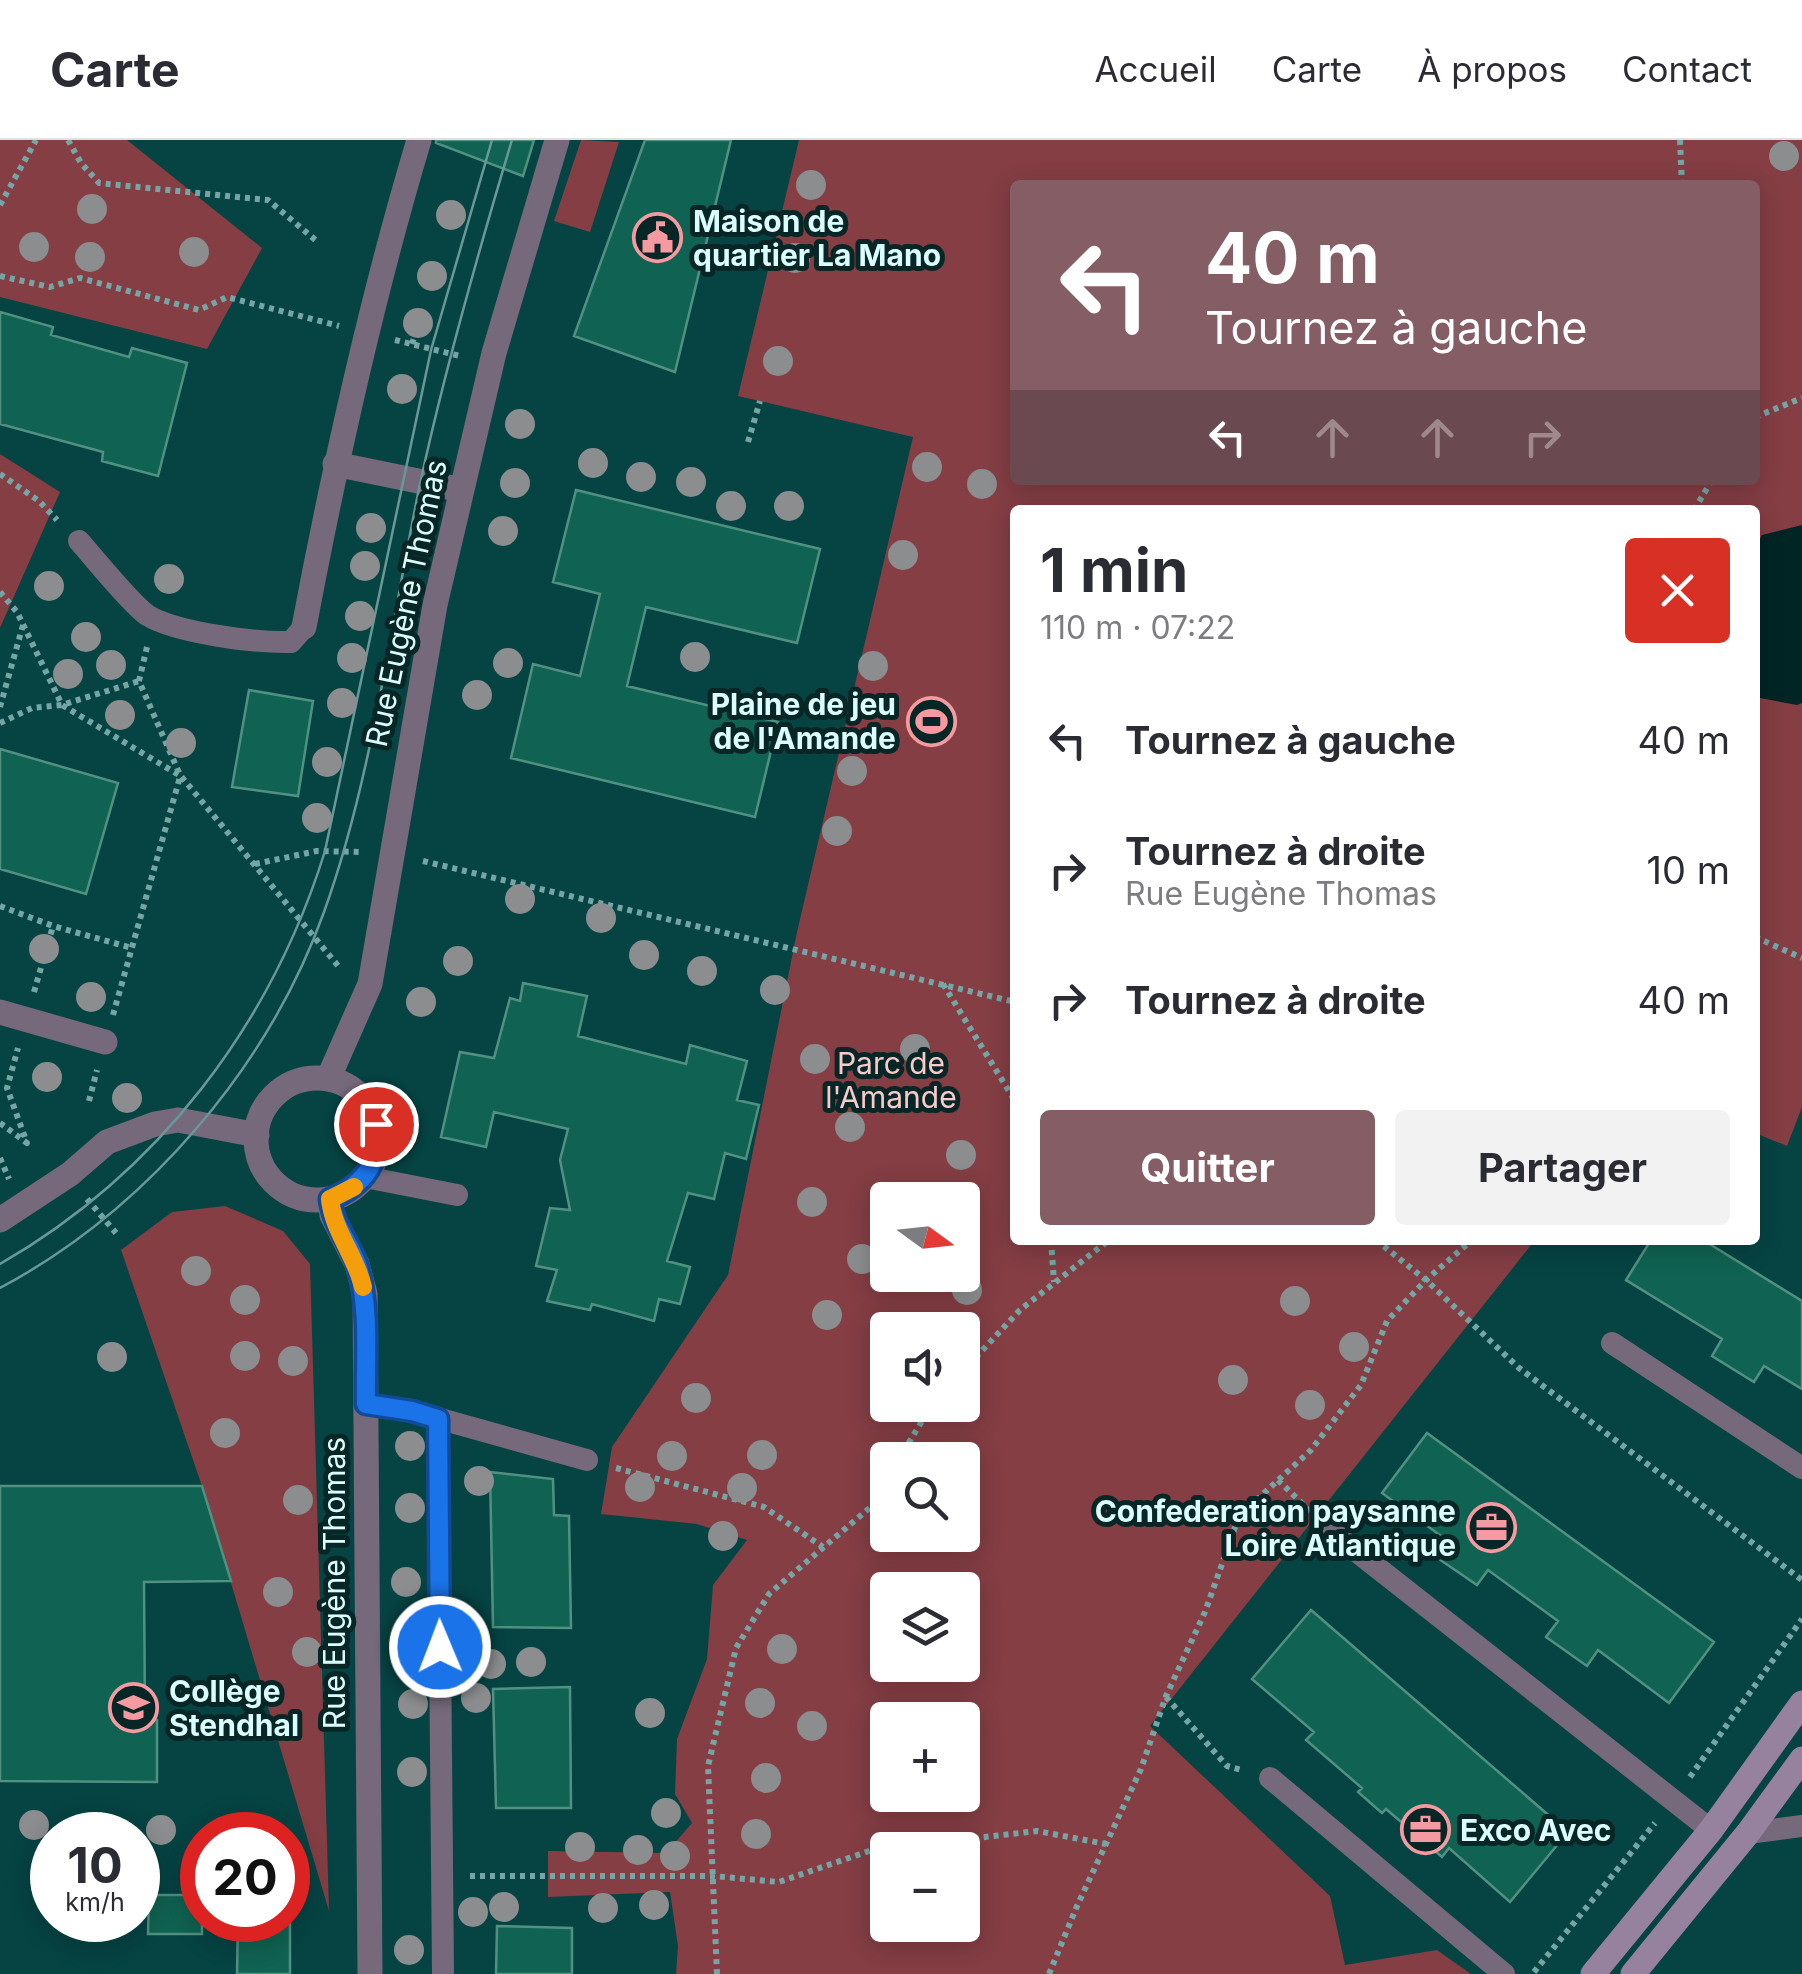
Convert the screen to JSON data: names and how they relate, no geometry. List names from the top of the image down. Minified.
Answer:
{"streets":{"street":["Rue Eugène Thomas"]},"parks":["Parc de l'Amande"],"places":{"public building":["Maison de quartier La Mano"],"sports":["Plaine de jeu de l'Amande"],"office":["Confederation paysanne Loire Atlantique","Exco Avec"],"school or university":["Collège Stendhal"]},"north":"right","page":{"header":"Carte","nav":["Accueil","Carte","À propos","Contact"],"turn":["40 m","Tournez à gauche"],"heading":["1 min","110 m · 07:22"],"list":[{"name":"Tournez à gauche","value":"40 m"},{"name":"Tournez à droite","note":"Rue Eugène Thomas","value":"10 m"},{"name":"Tournez à droite","value":"40 m"}],"buttons":["Quitter","Partager"],"map_buttons":["+","−"],"speed":"10 km/h","limit":"20"}}
